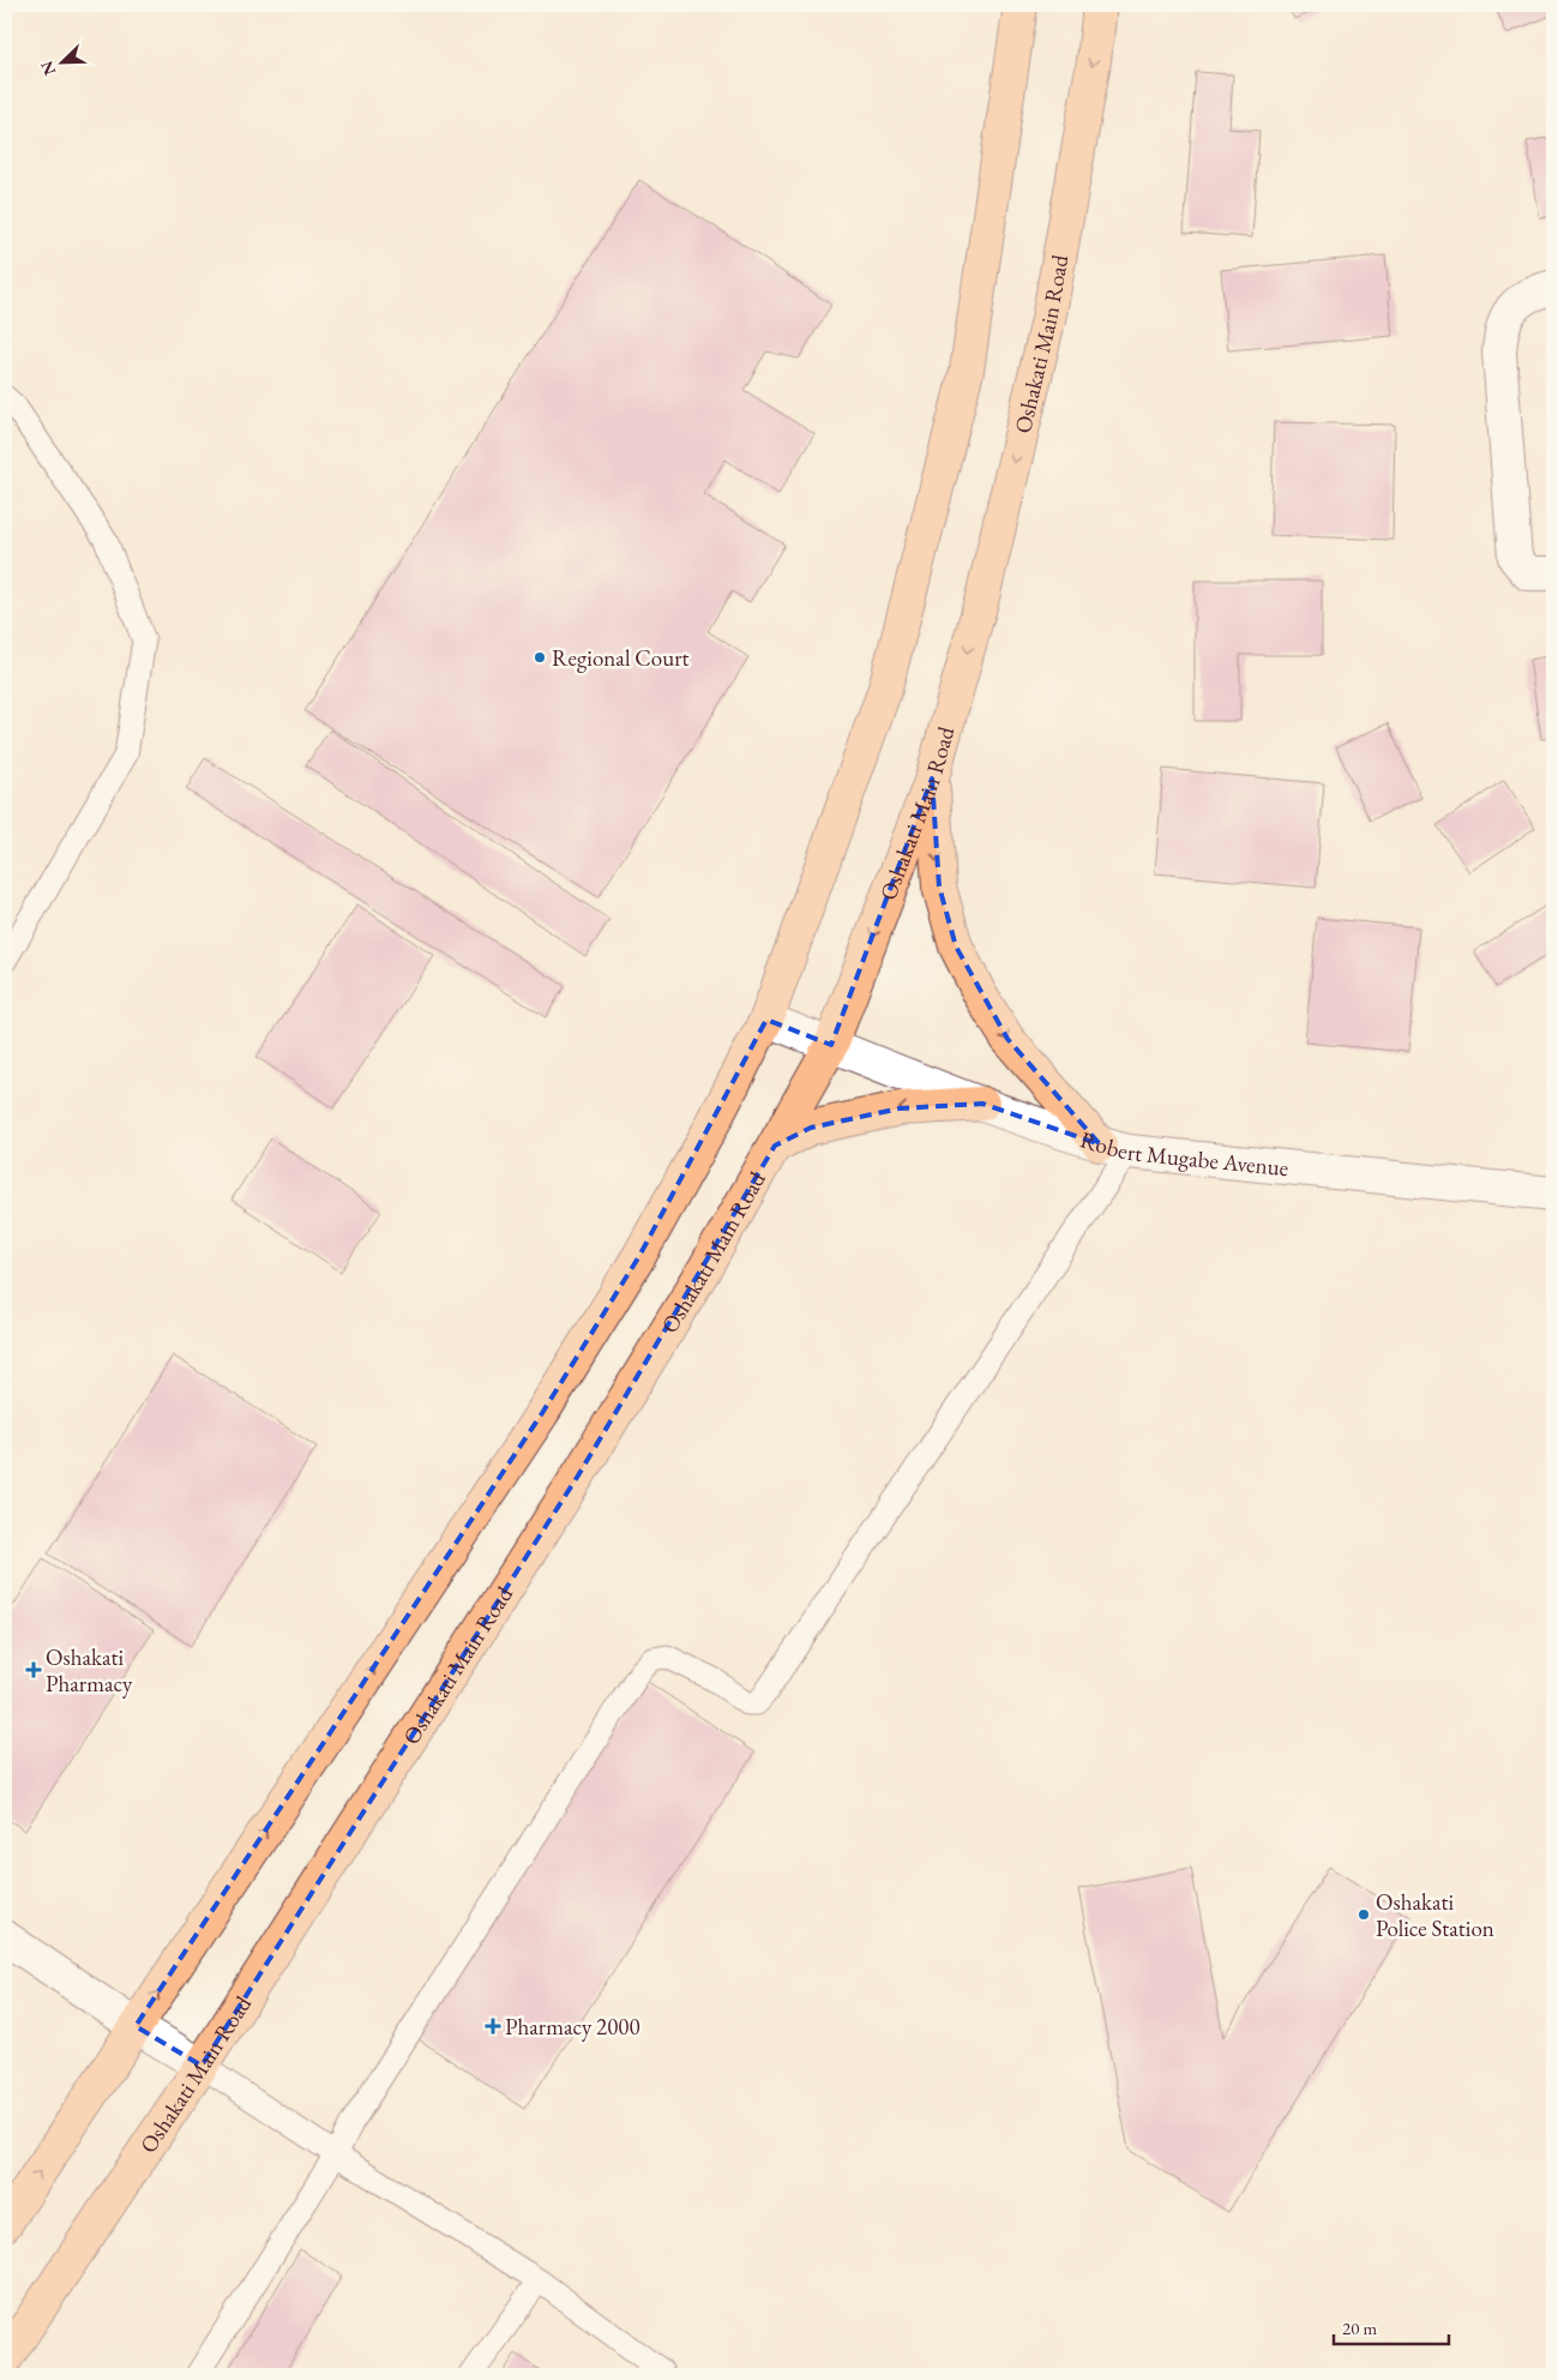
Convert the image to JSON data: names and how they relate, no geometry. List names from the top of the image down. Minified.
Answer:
{"streets":{"main road":["Oshakati Main Road"],"street":["Robert Mugabe Avenue"]},"crossings":[["Oshakati Main Road","Robert Mugabe Avenue"]],"places":{"other":["Regional Court","Oshakati Police Station"],"health":["Oshakati Pharmacy","Pharmacy 2000"]},"scale_bar":"20 m","north":"bottom left"}
